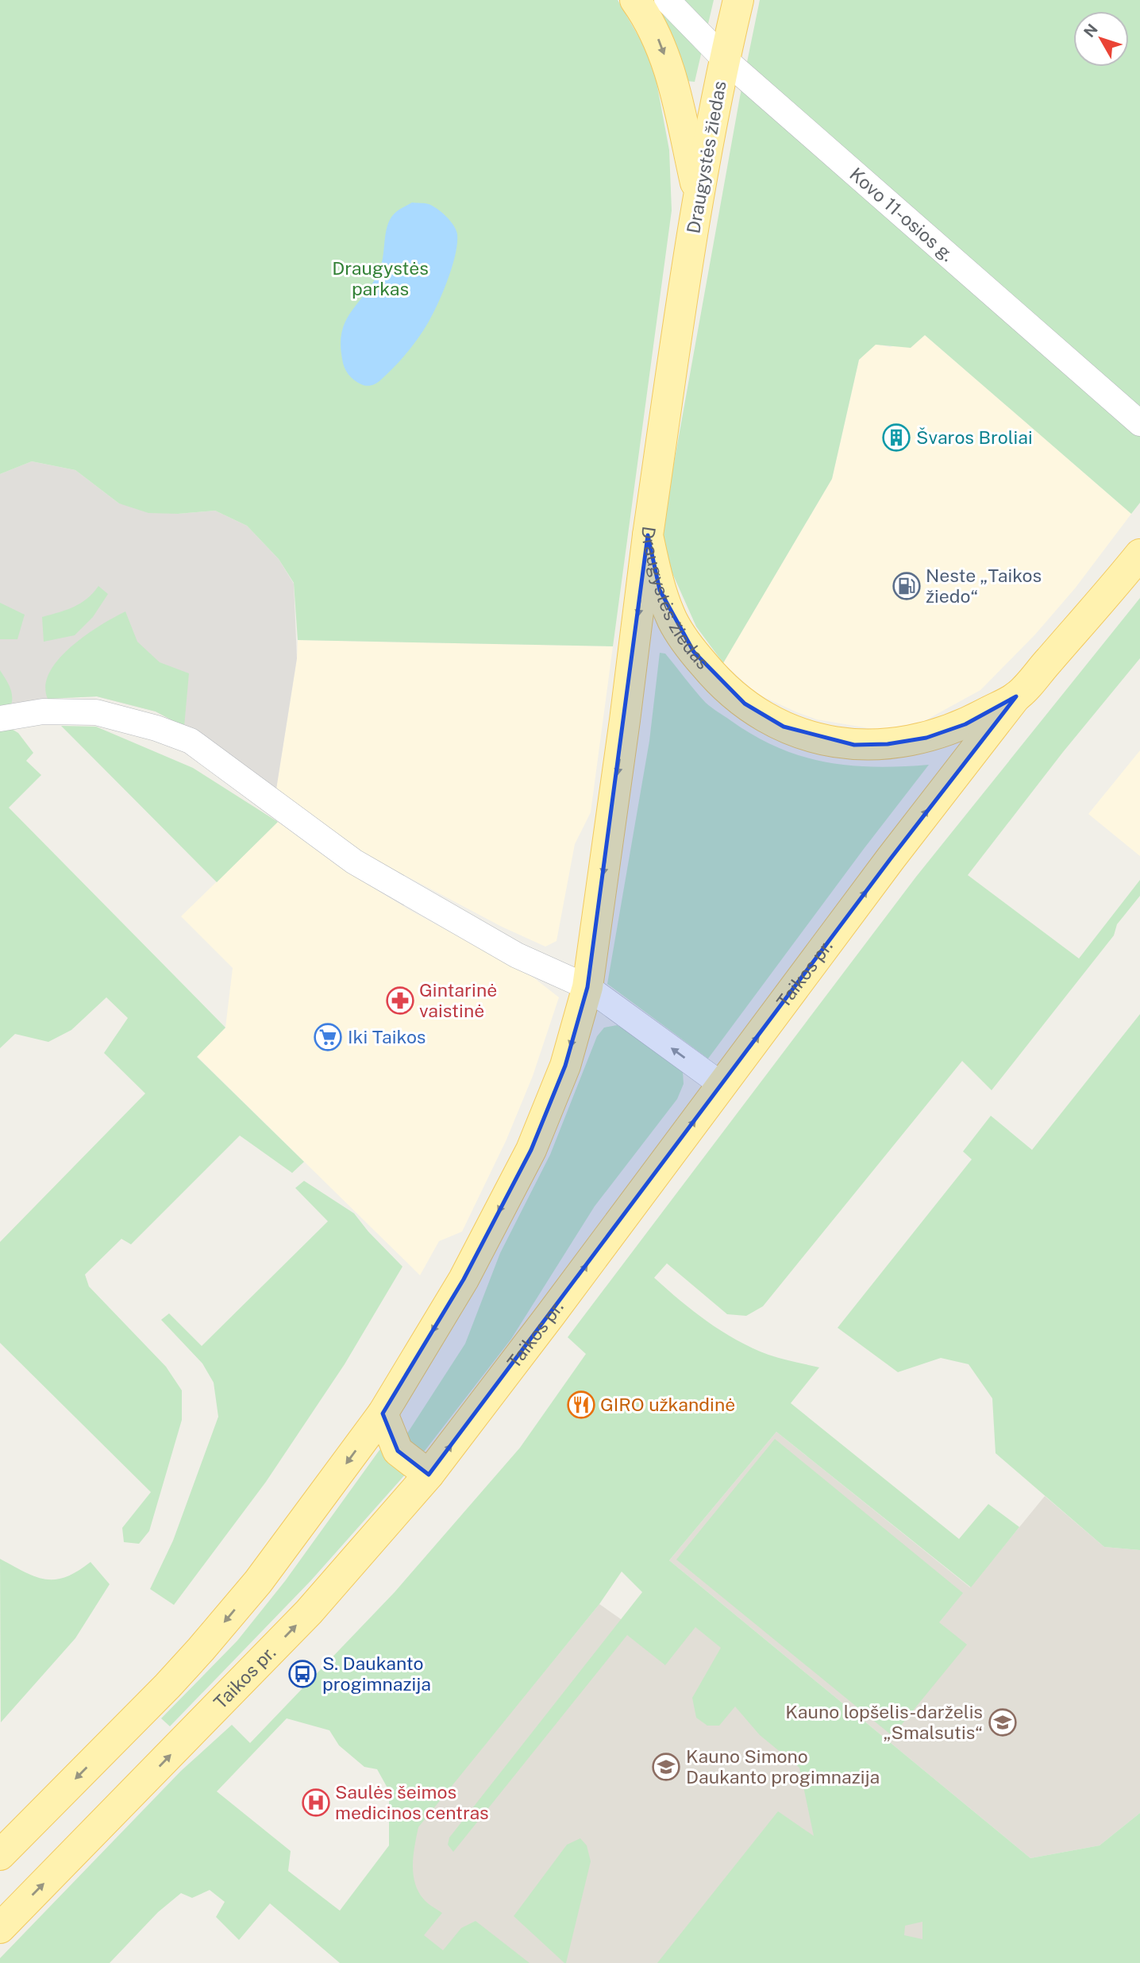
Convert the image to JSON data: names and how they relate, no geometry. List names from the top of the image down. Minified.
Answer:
{"streets":{"main road":["Draugystės žiedas","Taikos pr."],"street":["Kovo 11-osios g."]},"crossings":[["Draugystės žiedas","Kovo 11-osios g."],["Draugystės žiedas","Taikos pr."]],"parks":["Draugystės parkas"],"places":{"building":["Švaros Broliai"],"fuel station":["Neste „Taikos žiedo“"],"pharmacy":["Gintarinė vaistinė"],"supermarket":["Iki Taikos"],"restaurant":["GIRO užkandinė"],"bus stop":["S. Daukanto progimnazija"],"school or university":["Kauno lopšelis-darželis „Smalsutis“","Kauno Simono Daukanto progimnazija"],"hospital":["Saulės šeimos medicinos centras"]},"north":"top left"}
